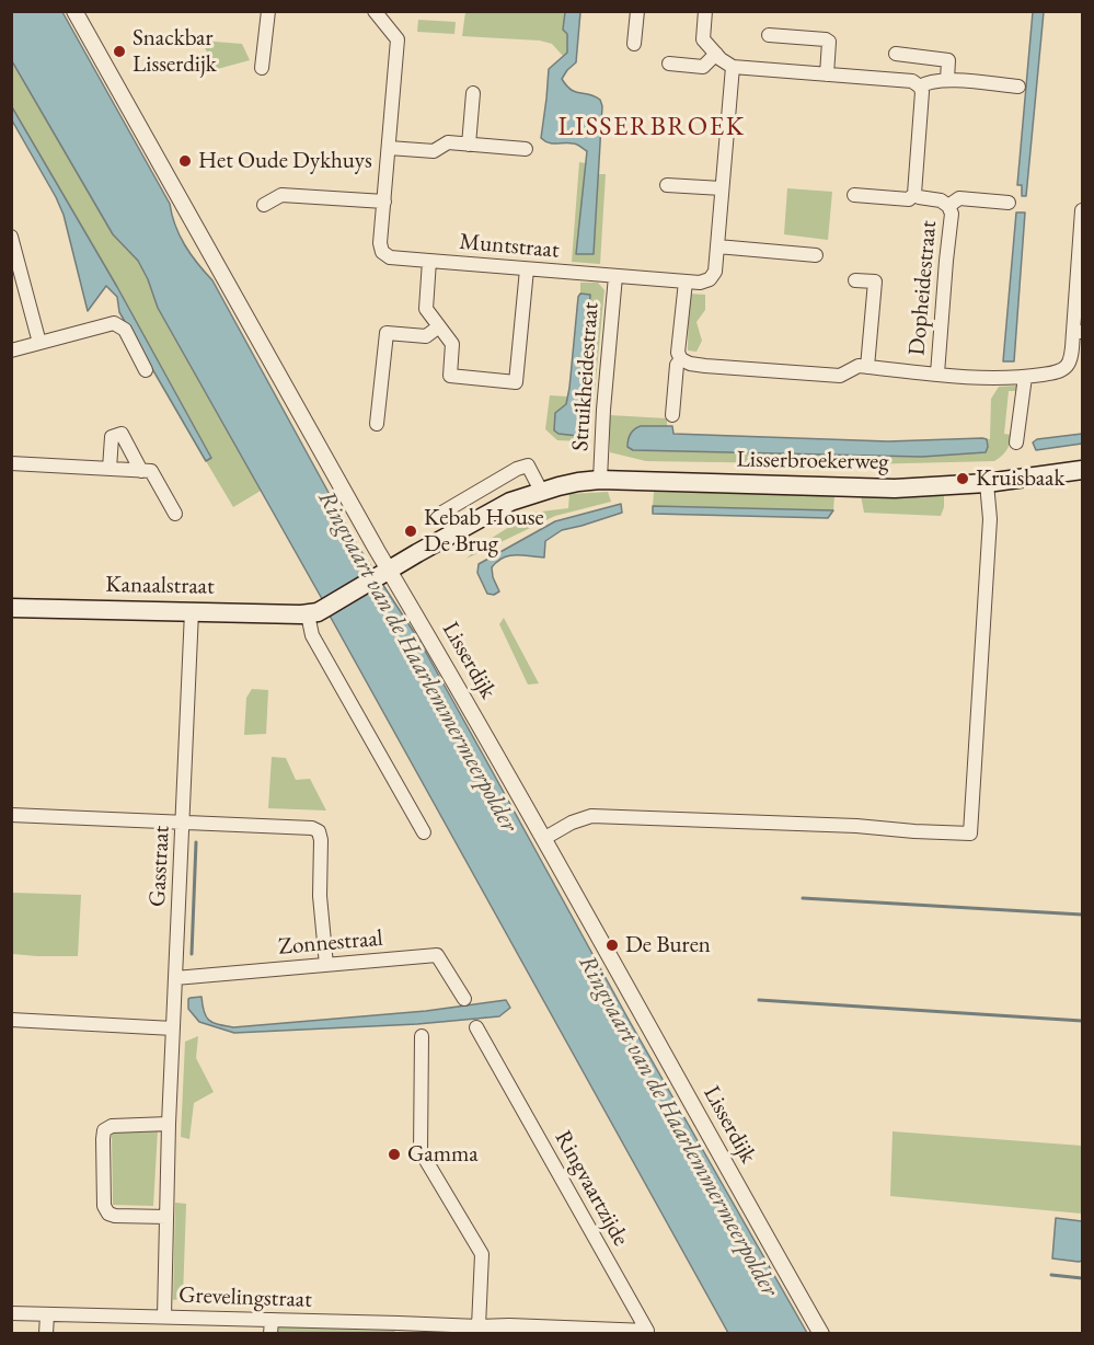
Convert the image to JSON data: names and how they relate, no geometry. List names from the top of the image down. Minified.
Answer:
{"streets":{"main road":["Lisserbroekerweg","Kanaalstraat"],"street":["Muntstraat","Dopheidestraat","Struikheidestraat","Lisserdijk","Gasstraat","Zonnestraal","Ringvaartzijde","Grevelingstraat"]},"crossings":[["Muntstraat","Struikheidestraat"],["Struikheidestraat","Lisserbroekerweg"],["Lisserbroekerweg","Kanaalstraat"],["Lisserbroekerweg","Lisserdijk"],["Kanaalstraat","Gasstraat"],["Gasstraat","Zonnestraal"],["Gasstraat","Grevelingstraat"],["Ringvaartzijde","Grevelingstraat"]],"districts":["LISSERBROEK"],"water":["Ringvaart van de Haarlemmermeerpolder"],"places":["Snackbar Lisserdijk","Het Oude Dykhuys","Kruisbaak","Kebab House De Brug","De Buren","Gamma"]}
